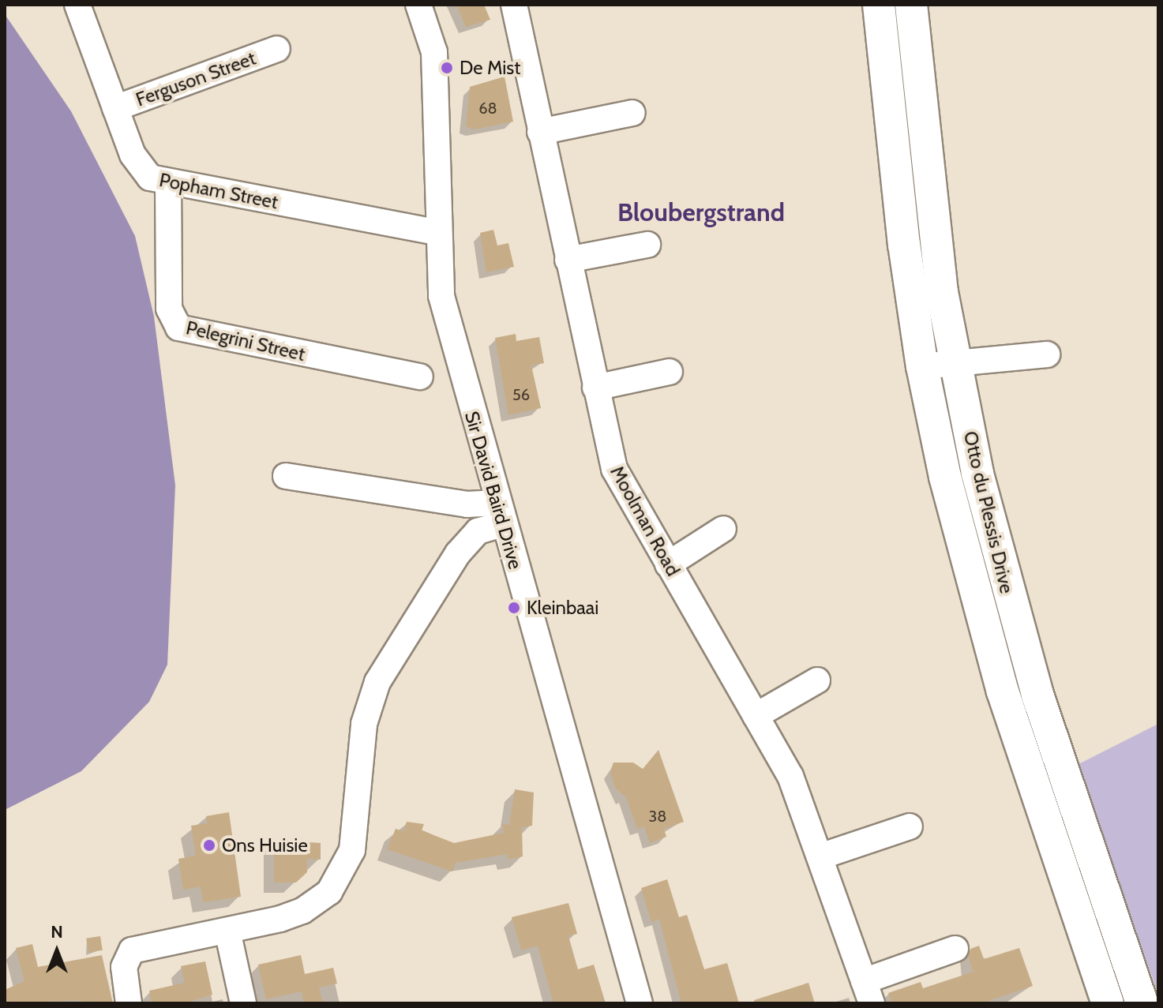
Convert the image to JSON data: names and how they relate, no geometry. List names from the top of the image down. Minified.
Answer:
{"streets":{"main road":["Otto du Plessis Drive"],"street":["Ferguson Street","Popham Street","Pelegrini Street","Sir David Baird Drive","Moolman Road"]},"crossings":[["Ferguson Street","Popham Street"],["Popham Street","Pelegrini Street"],["Popham Street","Sir David Baird Drive"]],"districts":["Bloubergstrand"],"places":["De Mist","Kleinbaai","Ons Huisie"],"house_numbers":["68","56","38"],"north":"top"}
